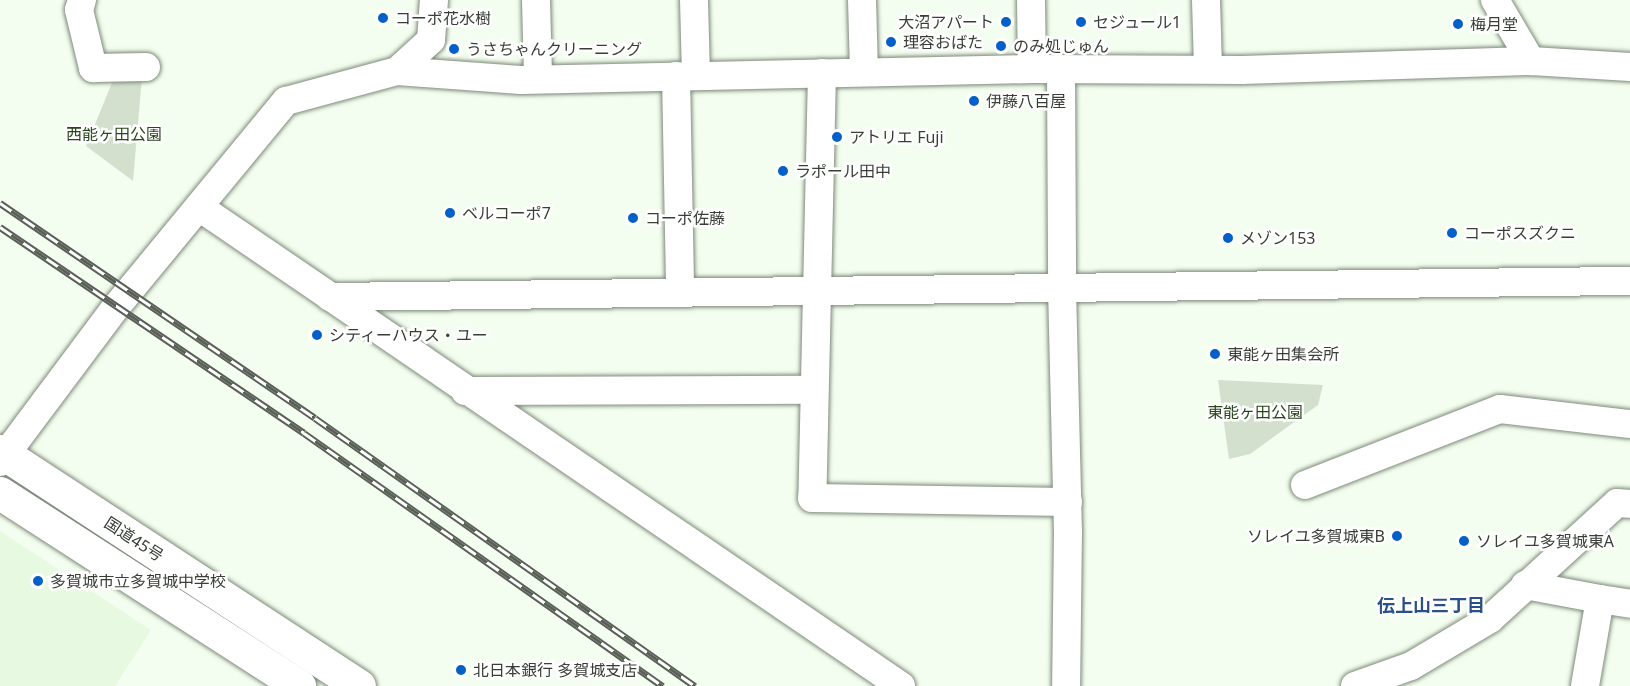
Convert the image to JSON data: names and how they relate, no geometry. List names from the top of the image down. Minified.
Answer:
{"streets":{"highway":["国道45号"]},"districts":["伝上山三丁目"],"parks":["西能ヶ田公園","東能ヶ田公園"],"places":["コーポ花水樹","大沼アパート","セジュール1","梅月堂","理容おばた","のみ処じゅん","うさちゃんクリーニング","伊藤八百屋","アトリエ Fuji","ラポール田中","ベルコーポ7","コーポ佐藤","コーポスズクニ","メゾン153","シティーハウス・ユー","東能ヶ田集会所","ソレイユ多賀城東B","ソレイユ多賀城東A","多賀城市立多賀城中学校","北日本銀行 多賀城支店"]}
